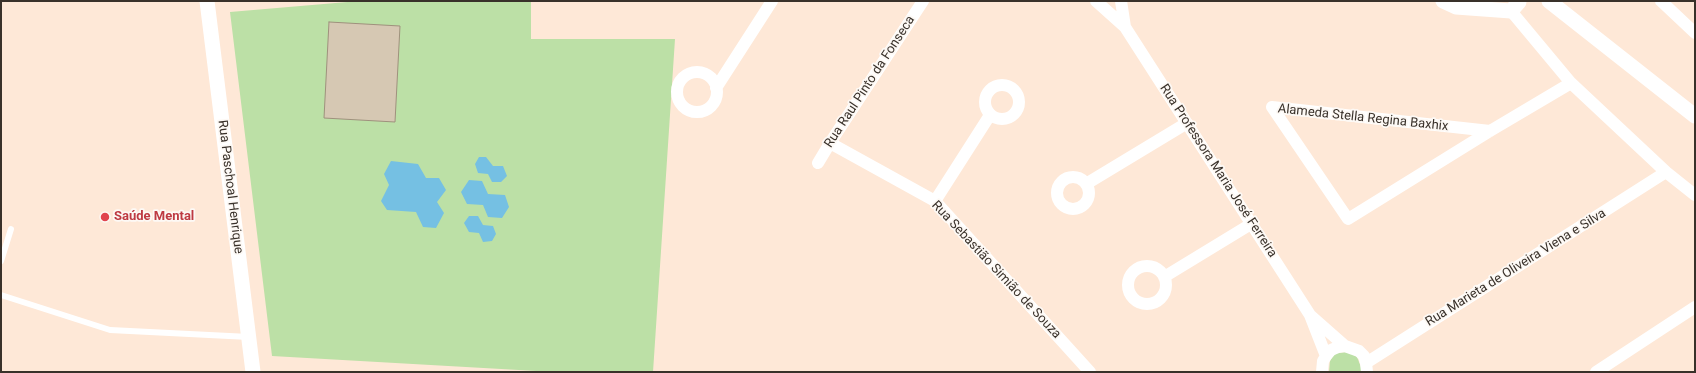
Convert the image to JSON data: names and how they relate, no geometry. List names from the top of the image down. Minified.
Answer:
{"streets":{"street":["Rua Raul Pinto da Fonseca","Alameda Stella Regina Baxhix","Rua Professora Maria José Ferreira","Rua Paschoal Henrique","Rua Marieta de Oliveira Viena e Silva","Rua Sebastião Simião de Souza"]},"crossings":[["Rua Raul Pinto da Fonseca","Rua Sebastião Simião de Souza"],["Rua Professora Maria José Ferreira","Rua Marieta de Oliveira Viena e Silva"]],"places":["Saúde Mental"]}
